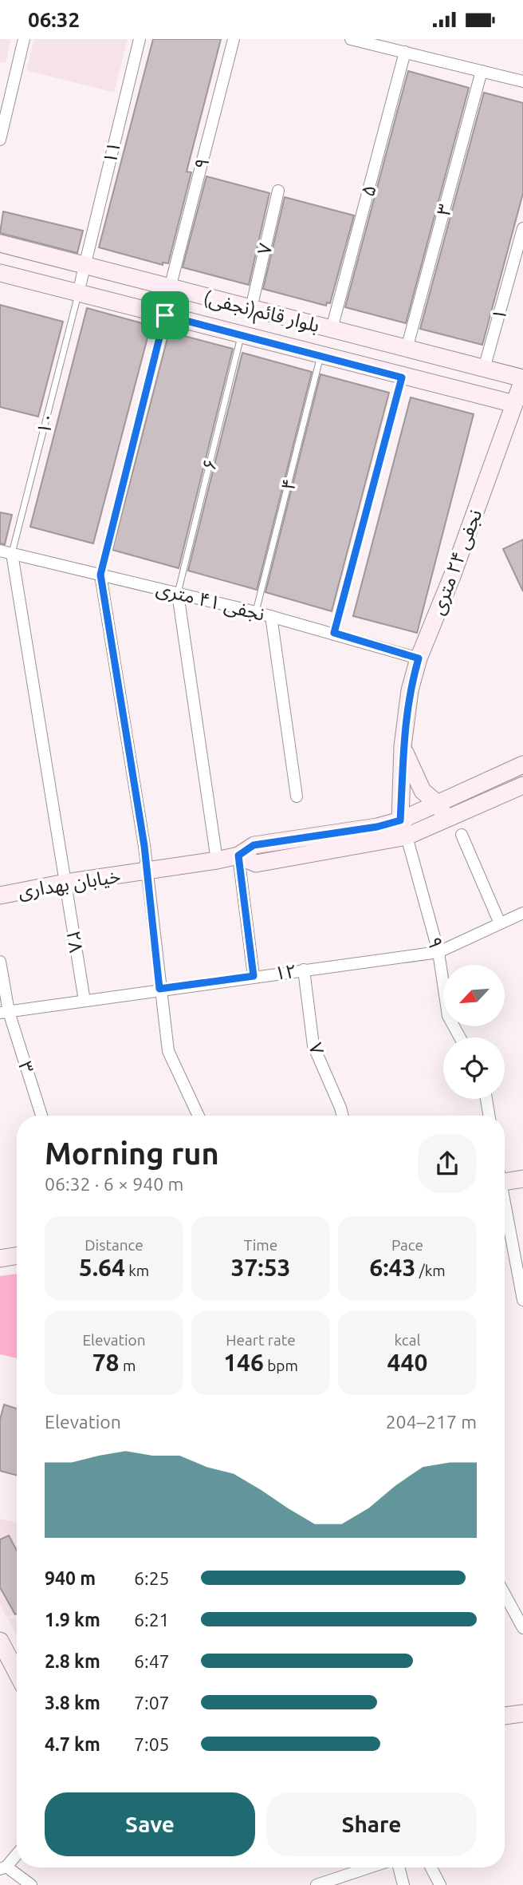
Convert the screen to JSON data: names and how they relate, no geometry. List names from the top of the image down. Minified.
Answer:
{"streets":{"street":["۱۱","۹","۵","۳","۷","بلوار قائم(نجفی)","۱","نجفی ۲۴ متری","نجفی ۴۱ متری","خیابان بهداری","۲۸","۱۲"],"lane":["۱۰","۶","۴"]},"crossings":[["۱۱","بلوار قائم(نجفی)"],["۱۱","۱۰"],["۹","بلوار قائم(نجفی)"],["۹","نجفی ۲۴ متری"],["۹","خیابان بهداری"],["۹","۱۲"],["۵","بلوار قائم(نجفی)"],["۳","بلوار قائم(نجفی)"],["۳","۱۲"],["۷","بلوار قائم(نجفی)"],["۷","۱۲"],["بلوار قائم(نجفی)","۱"],["بلوار قائم(نجفی)","۱۰"],["بلوار قائم(نجفی)","۶"],["بلوار قائم(نجفی)","۴"],["بلوار قائم(نجفی)","نجفی ۲۴ متری"],["۱۰","نجفی ۴۱ متری"],["۱۰","۲۸"],["۶","نجفی ۴۱ متری"],["۴","نجفی ۴۱ متری"],["نجفی ۲۴ متری","نجفی ۴۱ متری"],["نجفی ۲۴ متری","خیابان بهداری"],["نجفی ۴۱ متری","۲۸"],["خیابان بهداری","۲۸"],["۲۸","۱۲"]],"north":"bottom left","page":{"status":"06:32","heading":["Morning run","06:32 · 6 × 940 m"],"stats":[["Distance","5.64 km"],["Time","37:53"],["Pace","6:43 /km"],["Elevation","78 m"],["Heart rate","146 bpm"],["kcal","440"]],"chart":["Elevation","204–217 m"],"list":[{"name":"940 m","note":"6:25"},{"name":"1.9 km","note":"6:21"},{"name":"2.8 km","note":"6:47"},{"name":"3.8 km","note":"7:07"},{"name":"4.7 km","note":"7:05"}],"buttons":["Save","Share"]}}
